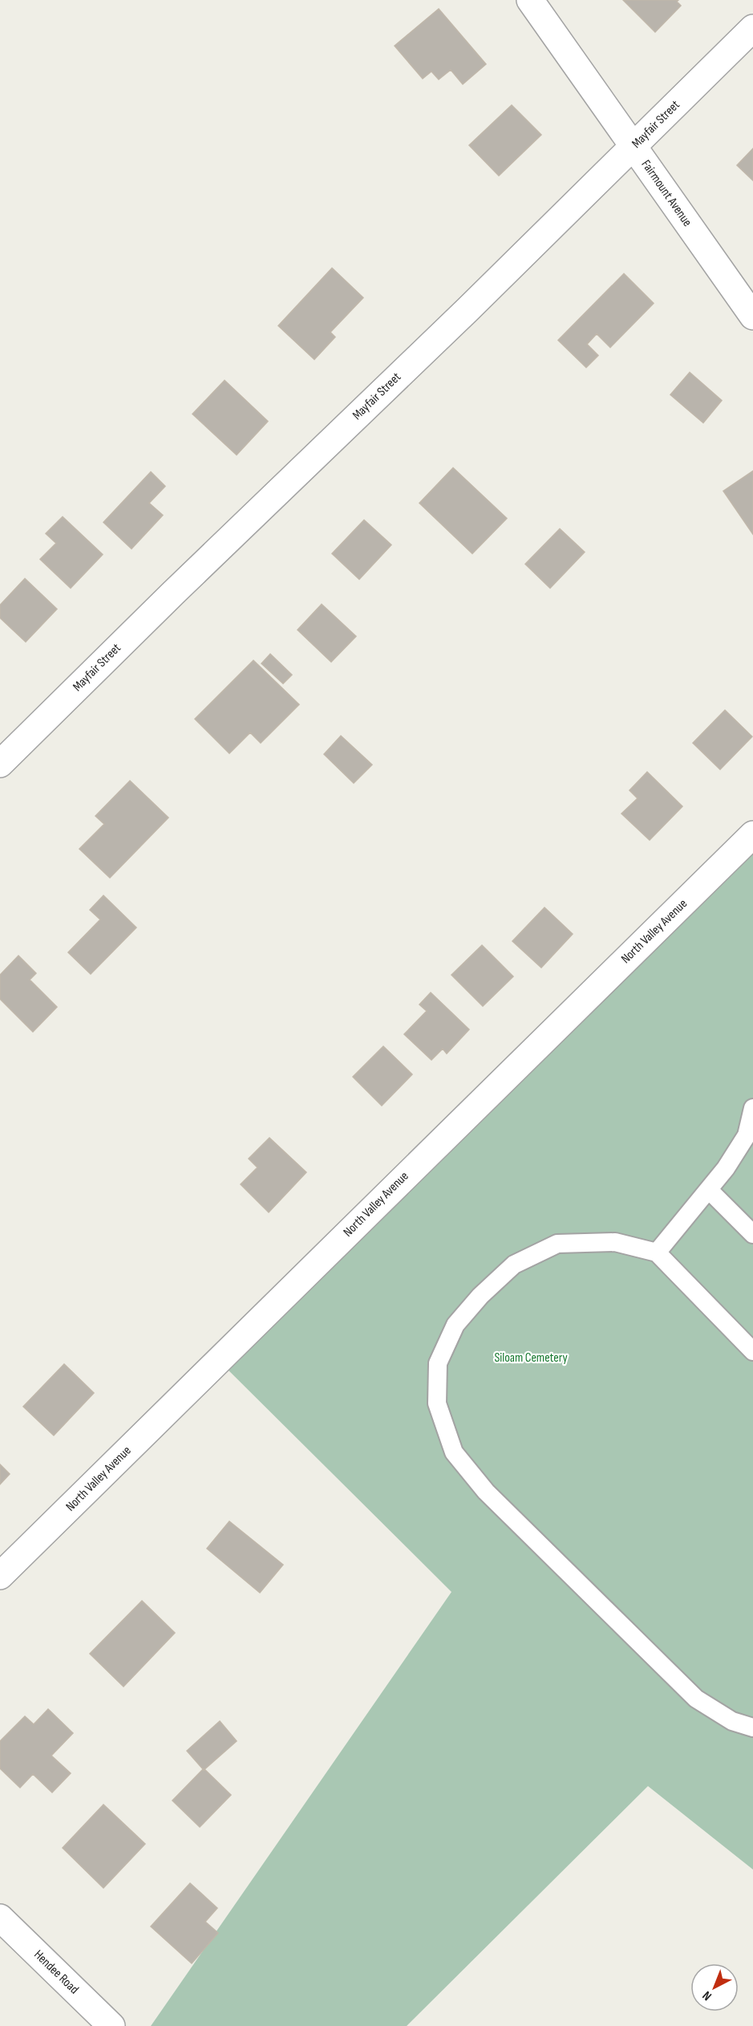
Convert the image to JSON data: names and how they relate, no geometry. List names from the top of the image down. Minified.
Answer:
{"streets":{"street":["Mayfair Street","Fairmount Avenue","North Valley Avenue","Hendee Road"]},"crossings":[["Mayfair Street","Fairmount Avenue"]],"parks":["Siloam Cemetery"],"north":"bottom left"}
